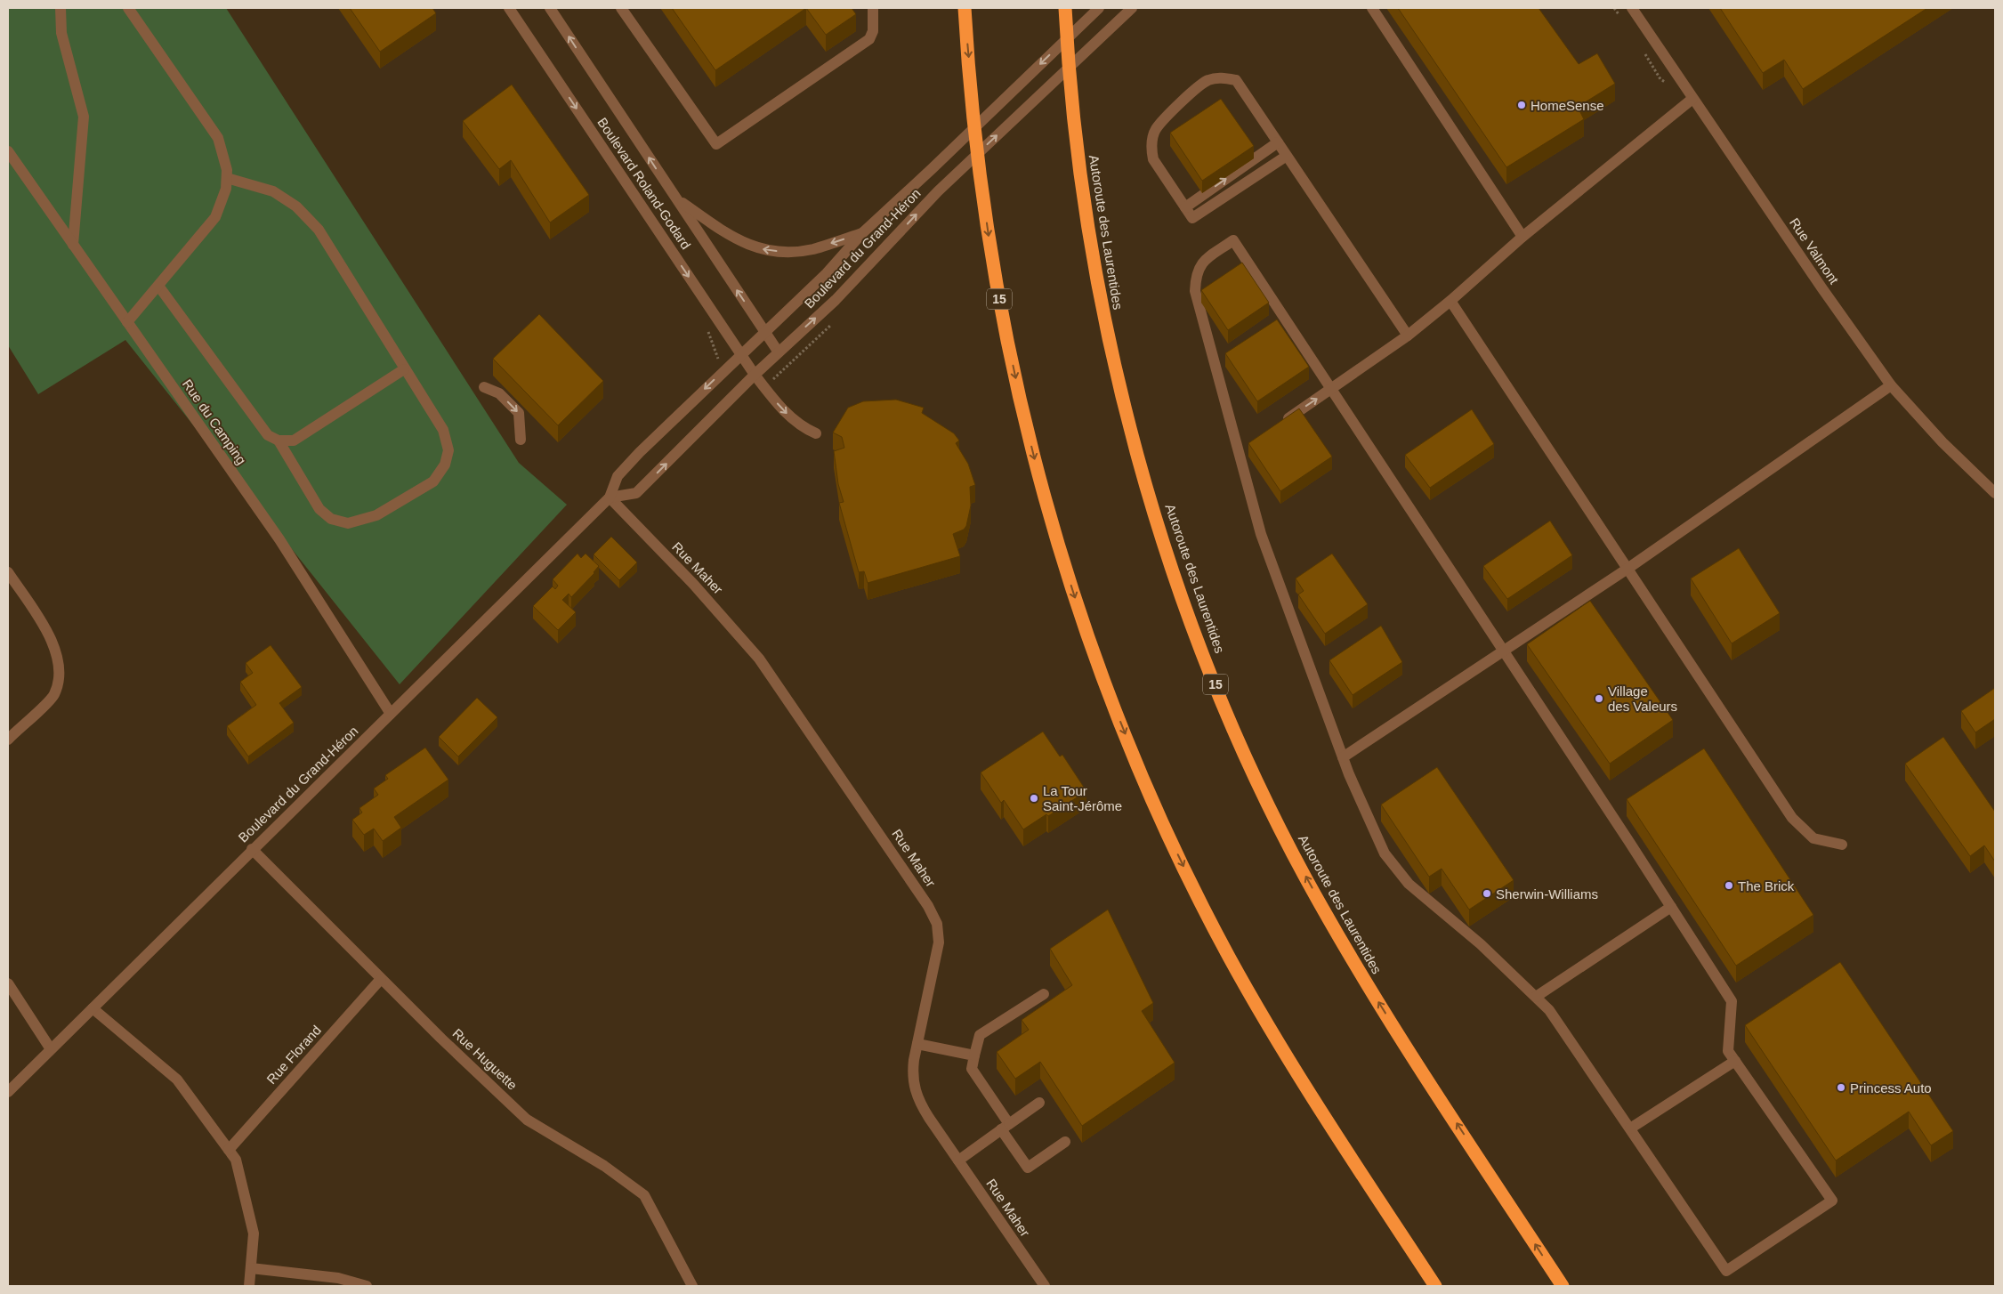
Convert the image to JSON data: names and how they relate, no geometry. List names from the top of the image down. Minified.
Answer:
{"streets":{"highway":["Autoroute des Laurentides","15"],"street":["Boulevard Roland-Godard","Boulevard du Grand-Héron","Rue Valmont","Rue du Camping","Rue Maher","Rue Florand","Rue Huguette"]},"crossings":[["Boulevard Roland-Godard","Boulevard du Grand-Héron"],["Boulevard du Grand-Héron","Rue du Camping"],["Boulevard du Grand-Héron","Rue Maher"],["Boulevard du Grand-Héron","Rue Huguette"],["Rue Florand","Rue Huguette"]],"places":["HomeSense","Village des Valeurs","La Tour Saint-Jérôme","The Brick","Sherwin-Williams","Princess Auto"]}
